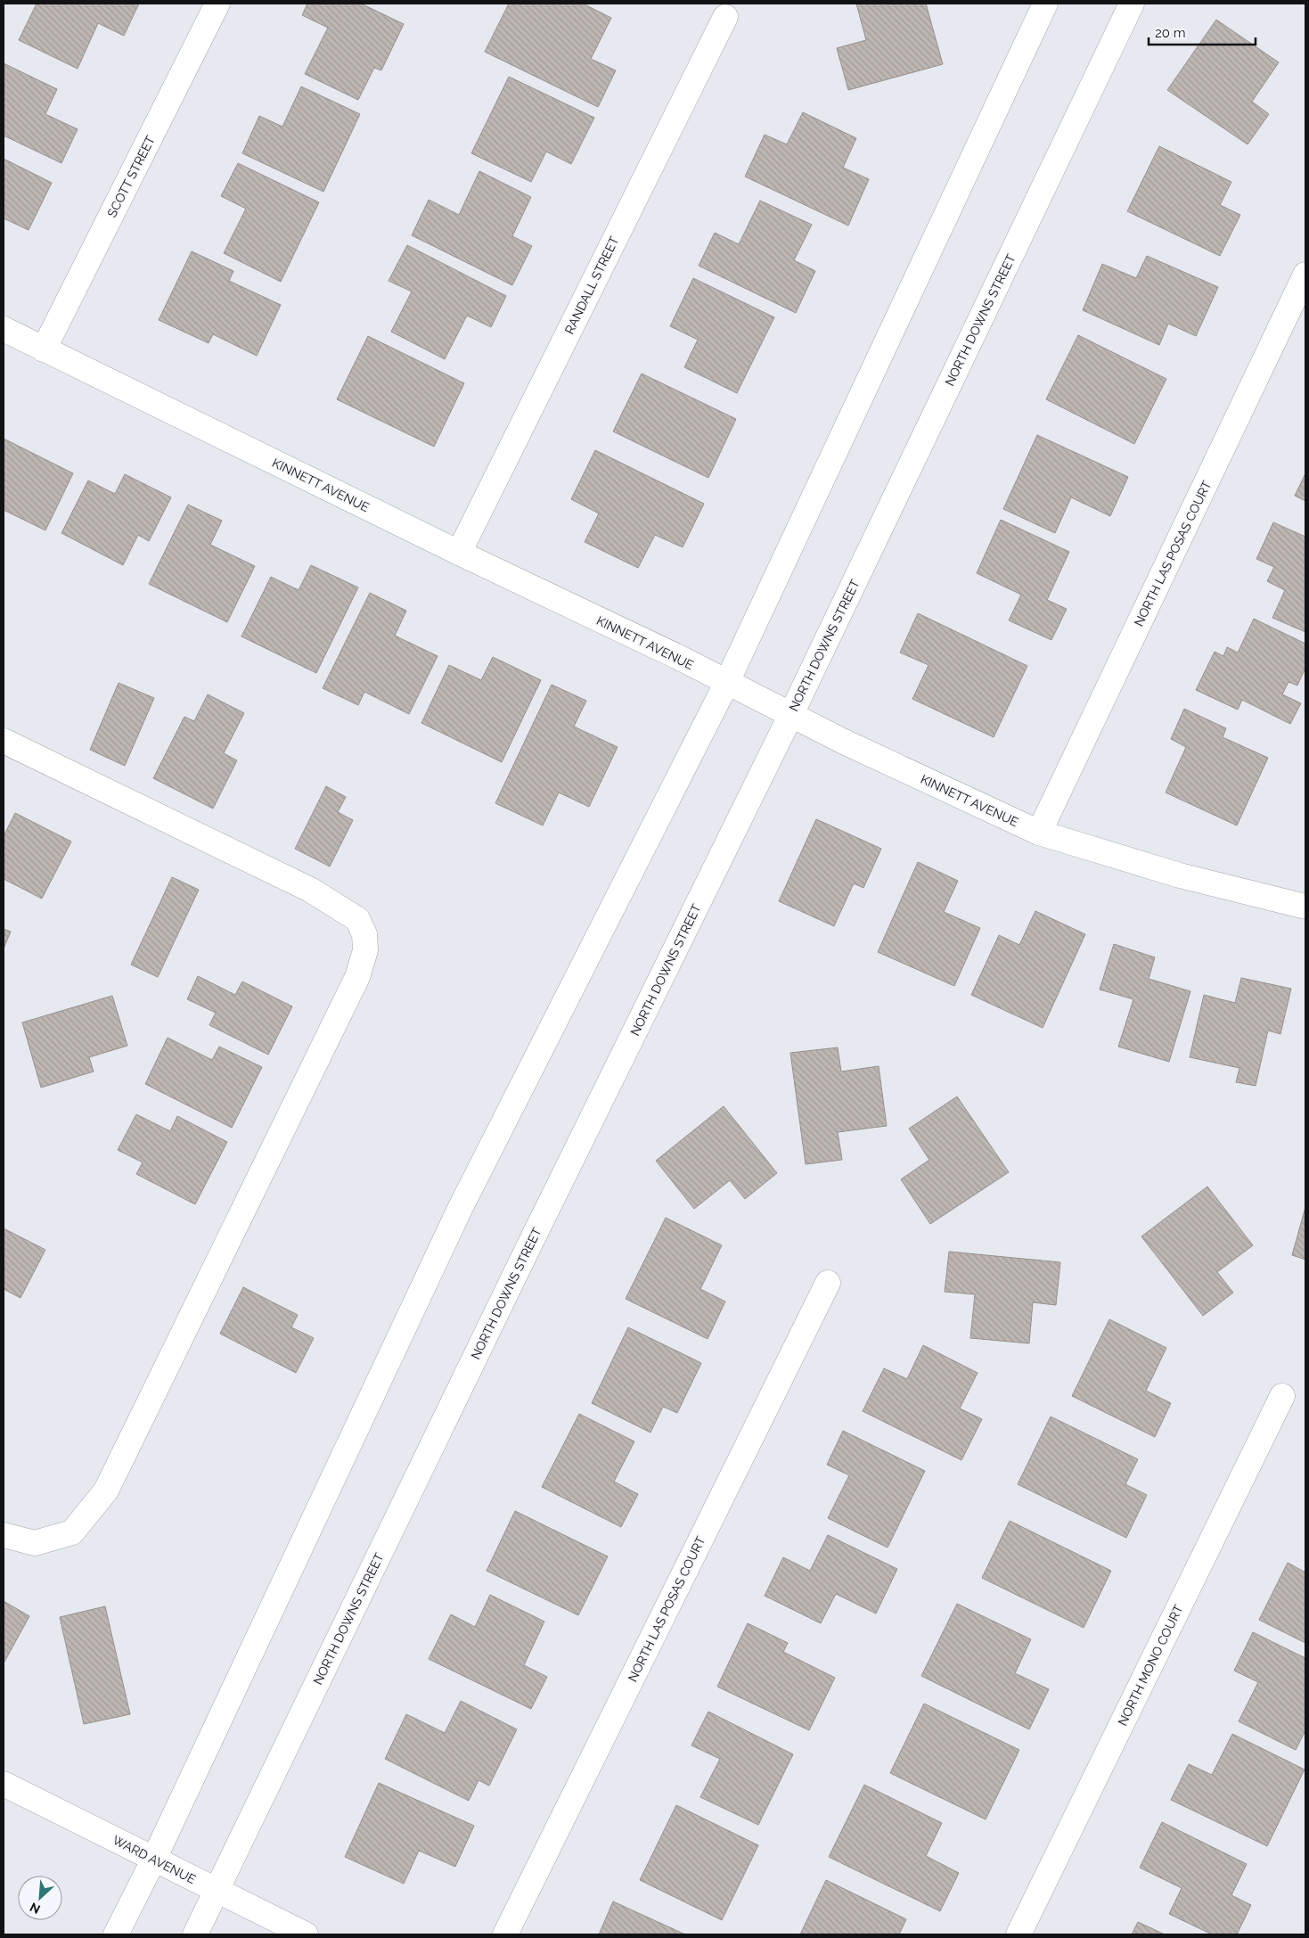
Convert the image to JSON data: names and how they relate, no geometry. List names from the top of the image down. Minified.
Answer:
{"streets":{"street":["SCOTT STREET","RANDALL STREET","NORTH DOWNS STREET","KINNETT AVENUE","NORTH LAS POSAS COURT","NORTH MONO COURT","WARD AVENUE"]},"crossings":[["SCOTT STREET","KINNETT AVENUE"],["RANDALL STREET","KINNETT AVENUE"],["NORTH DOWNS STREET","KINNETT AVENUE"],["NORTH DOWNS STREET","WARD AVENUE"],["KINNETT AVENUE","NORTH LAS POSAS COURT"]],"scale_bar":"20 m","north":"bottom left"}
